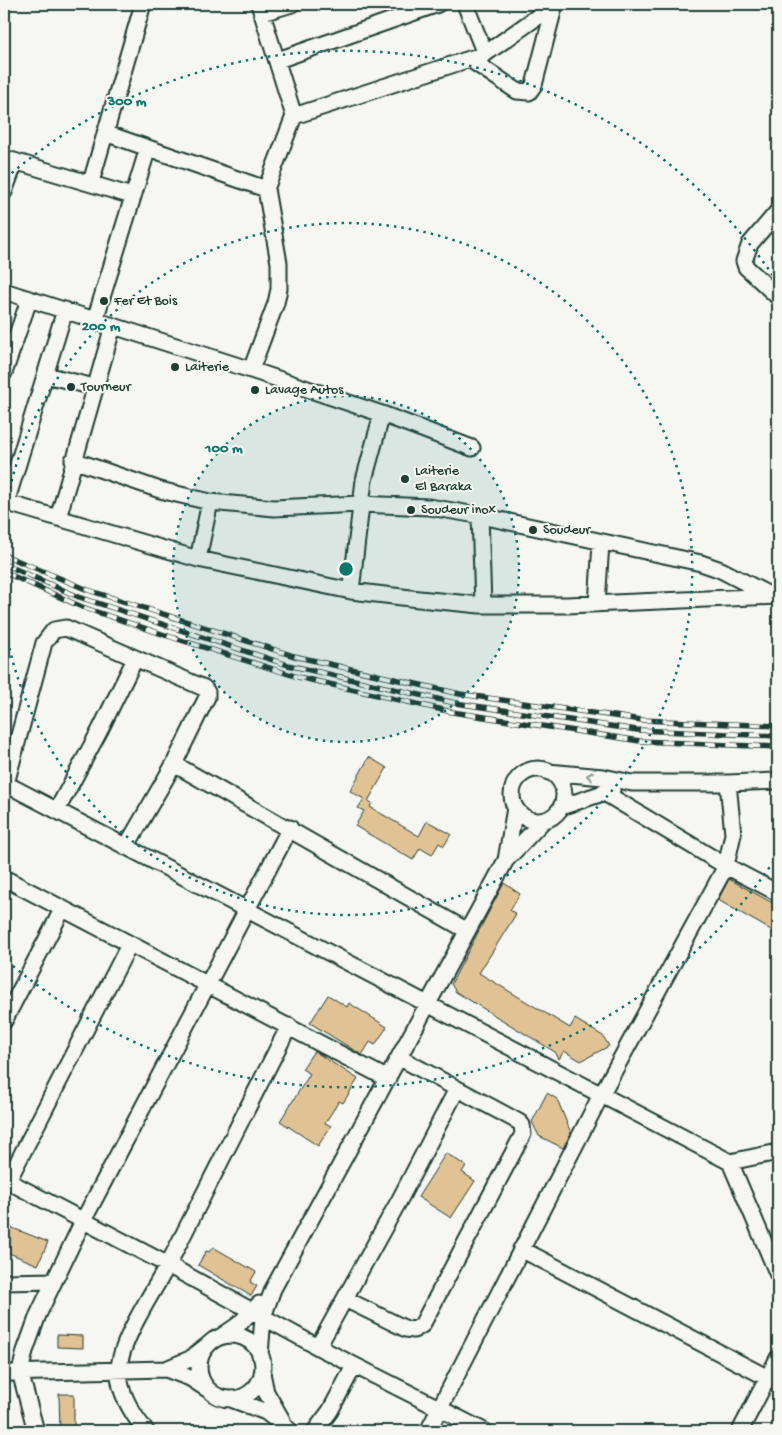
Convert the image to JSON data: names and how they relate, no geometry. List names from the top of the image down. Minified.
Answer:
{"places":["Fer Et Bois","Laiterie","Tourneur","Lavage Autos","Laiterie El Baraka","Soudeur inox","Soudeur"],"rings":["300 m","200 m","100 m"]}
